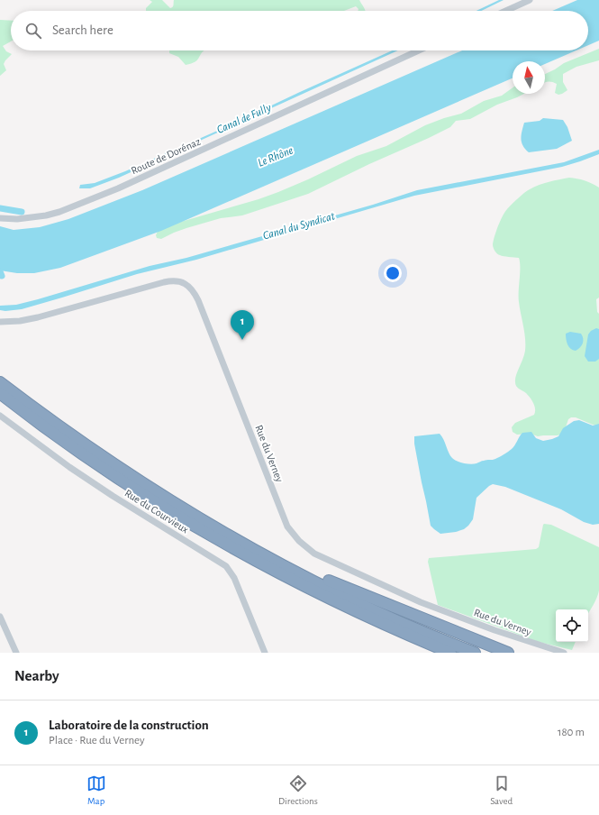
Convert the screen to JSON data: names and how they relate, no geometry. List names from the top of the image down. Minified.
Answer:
{"streets":{"street":["Route de Dorénaz","Rue du Verney","Rue du Courvieux"]},"water":["Canal de Fully","Le Rhône","Canal du Syndicat"],"north":"top","page":{"search":"Search here","pins":"1","heading":"Nearby","list":[{"mark":"1","name":"Laboratoire de la construction","note":"Place · Rue du Verney","value":"180 m"}],"nav":["Map","Directions","Saved"]}}
